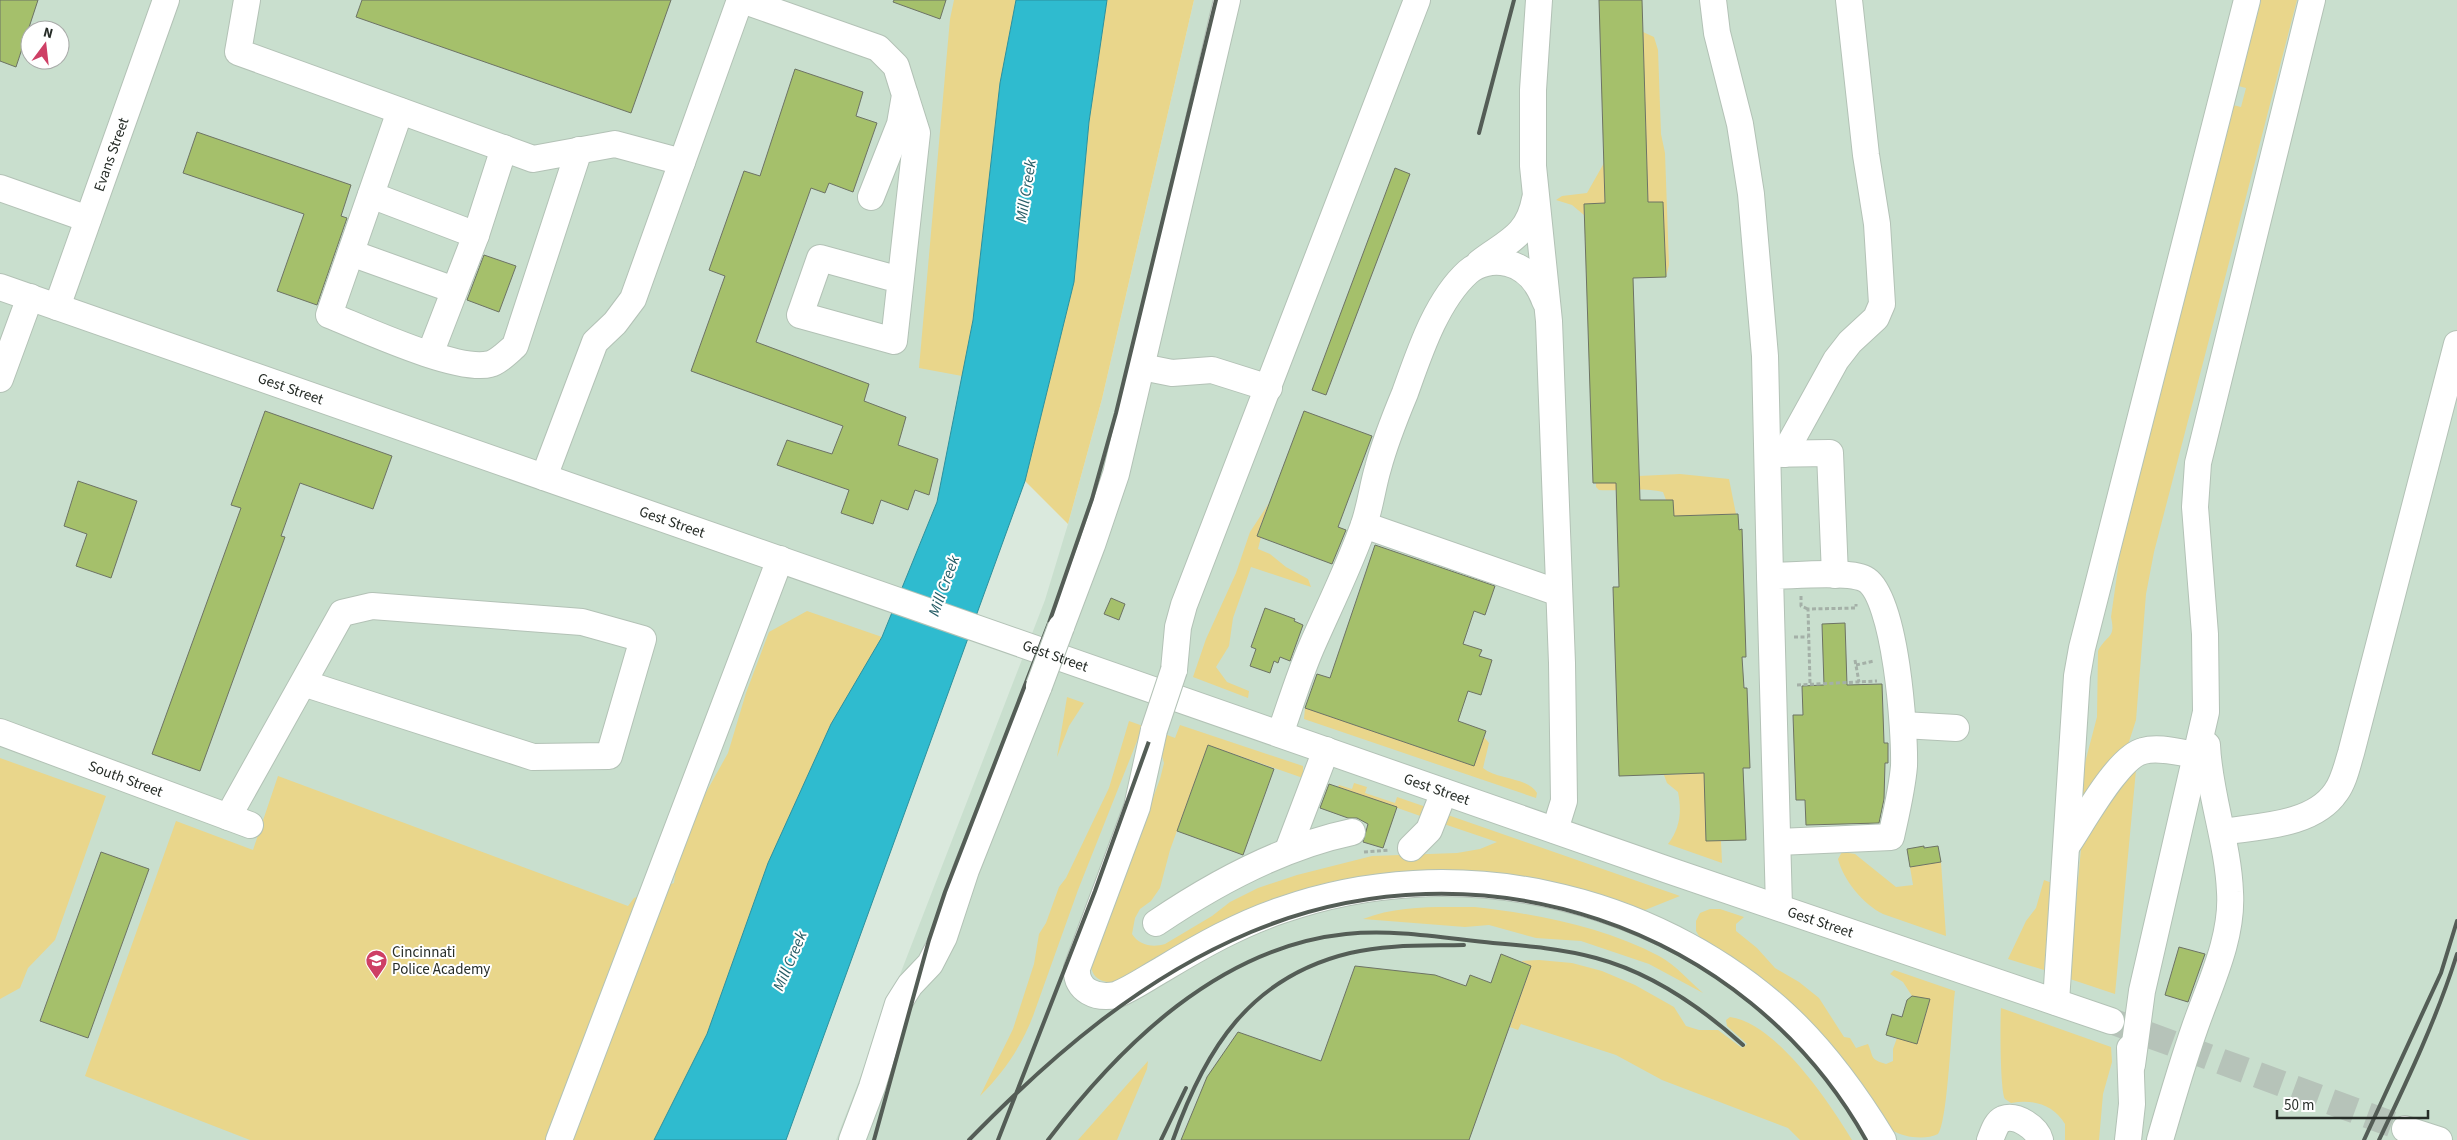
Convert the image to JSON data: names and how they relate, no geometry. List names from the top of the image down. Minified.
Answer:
{"streets":{"street":["Evans Street","Gest Street","South Street"]},"crossings":[["Evans Street","Gest Street"]],"water":["Mill Creek"],"places":{"school or university":["Cincinnati Police Academy"]},"scale_bar":"50 m","north":"top"}
